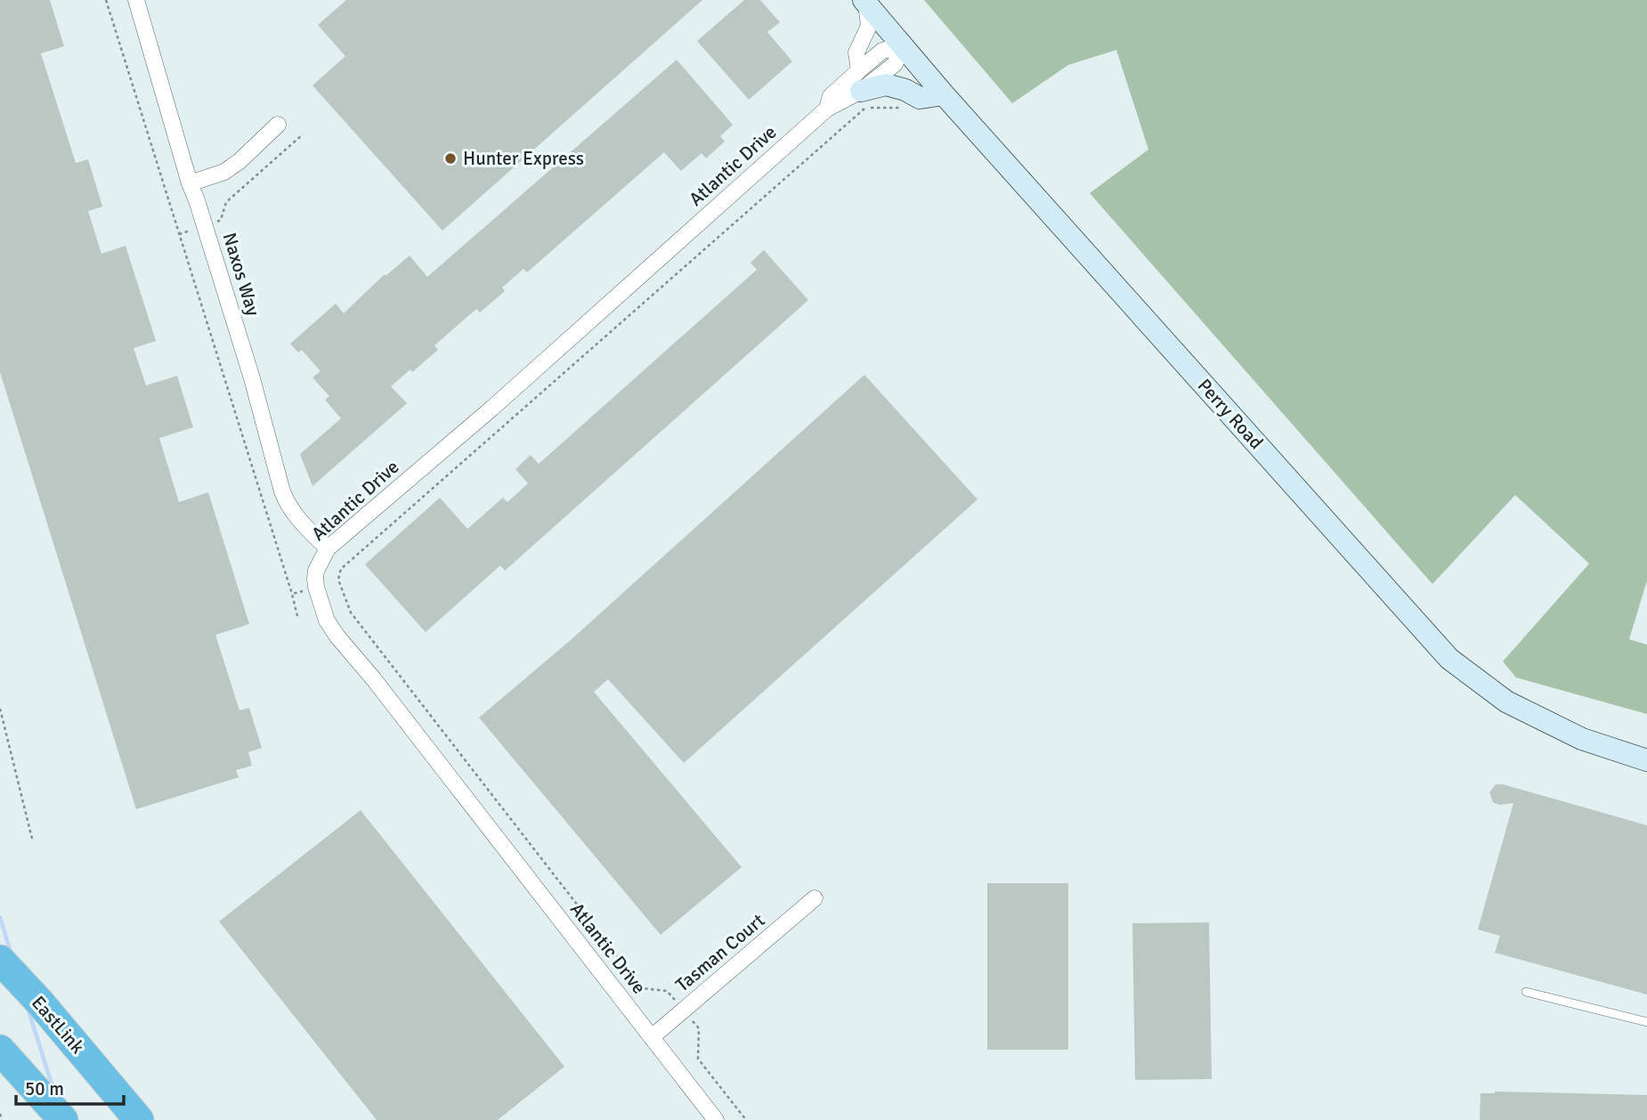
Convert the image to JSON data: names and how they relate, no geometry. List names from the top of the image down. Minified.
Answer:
{"streets":{"highway":["EastLink"],"main road":["Perry Road"],"street":["Atlantic Drive","Naxos Way","Tasman Court"]},"crossings":[["Atlantic Drive","Naxos Way"],["Atlantic Drive","Perry Road"],["Atlantic Drive","Tasman Court"]],"places":["Hunter Express"],"scale_bar":"50 m"}
